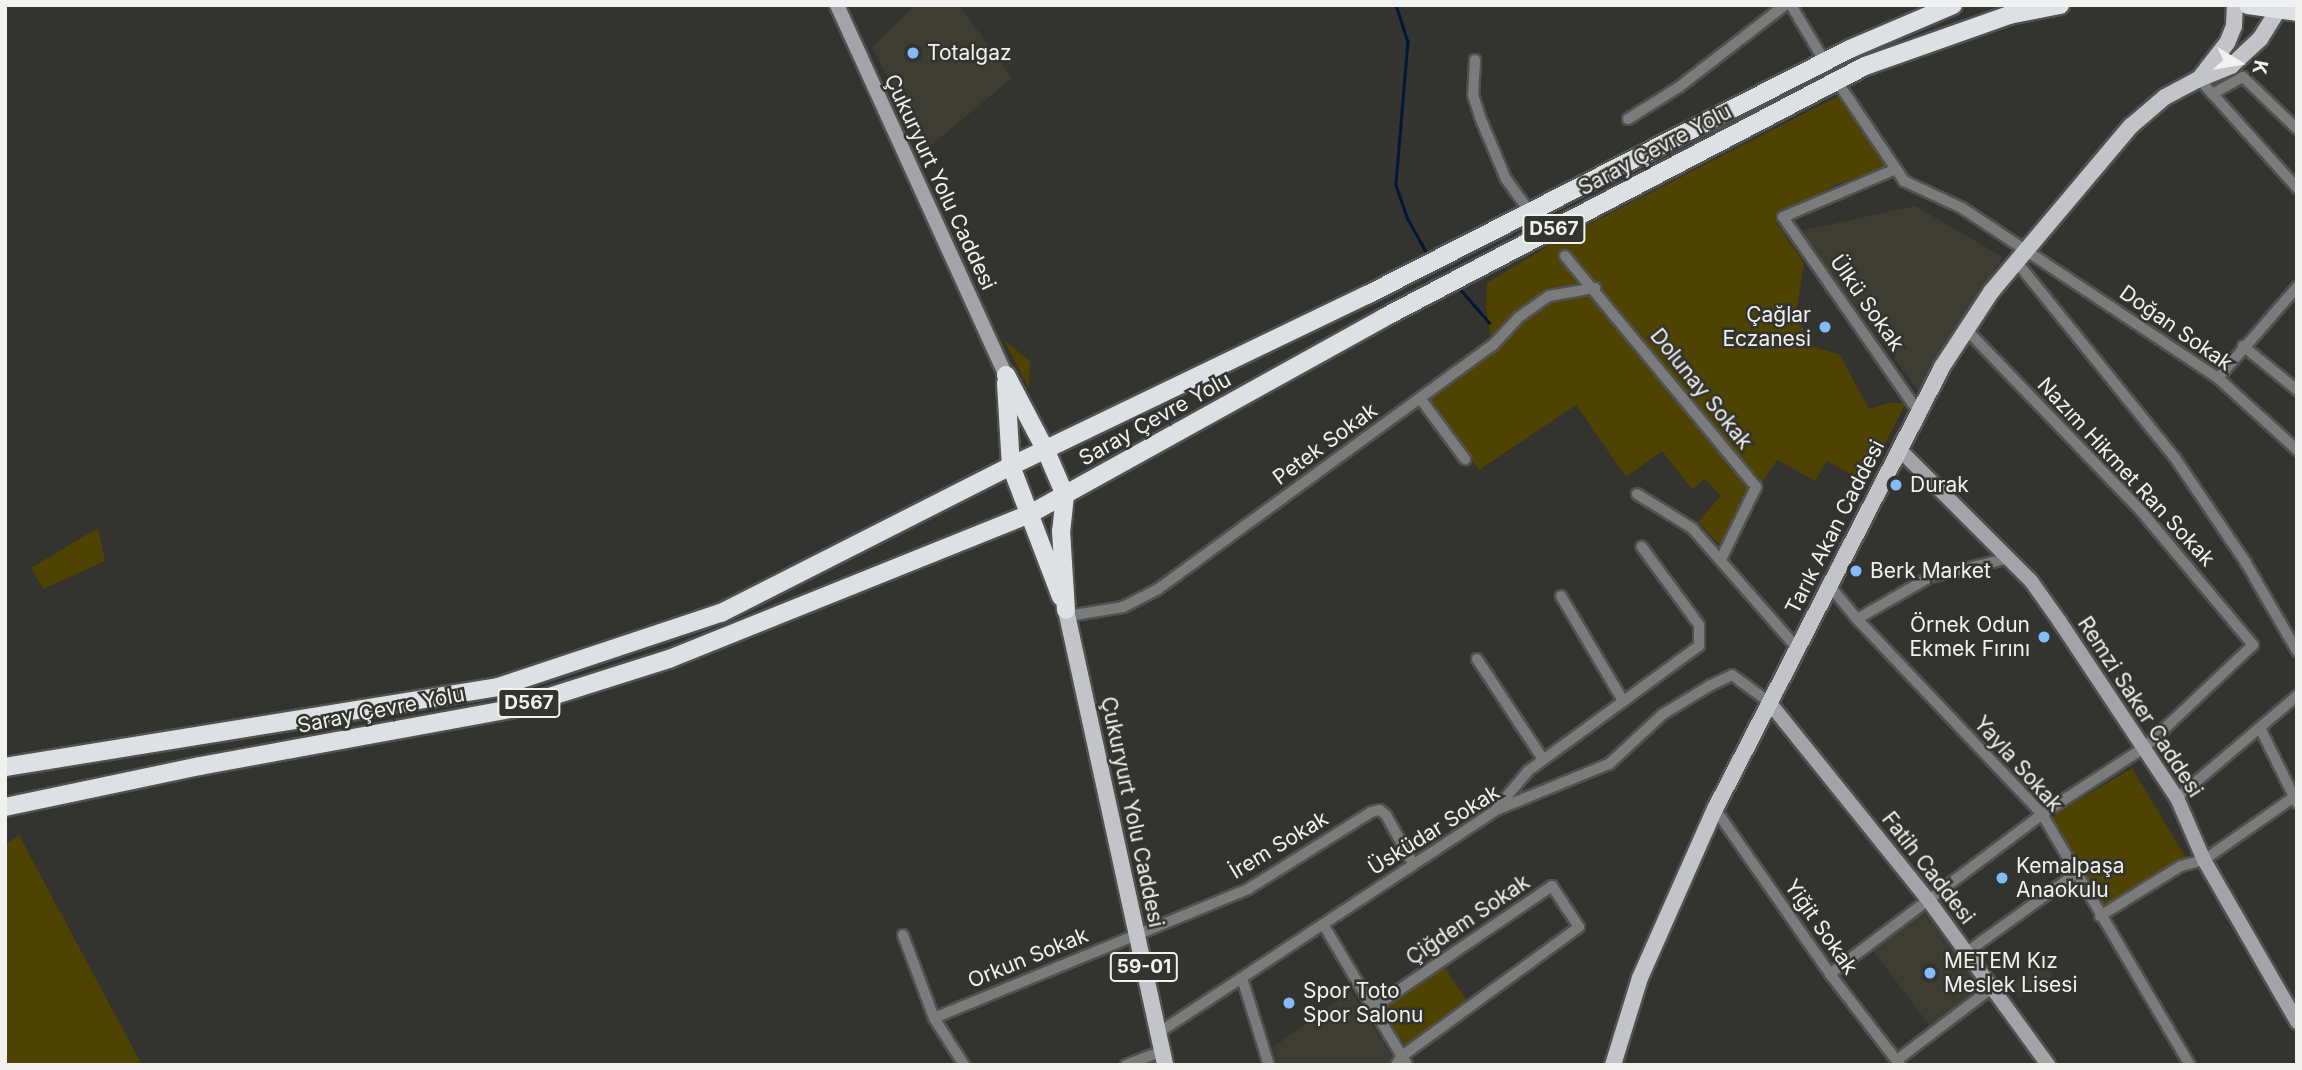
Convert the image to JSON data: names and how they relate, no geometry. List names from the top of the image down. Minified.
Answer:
{"streets":{"highway":["Saray Çevre Yolu","D567","59-01"],"main road":["Çukuryurt Yolu Caddesi","Tarık Akan Caddesi"],"street":["Ülkü Sokak","Doğan Sokak","Dolunay Sokak","Petek Sokak","Nazım Hikmet Ran Sokak","Remzi Saker Caddesi","Yayla Sokak","Üsküdar Sokak","İrem Sokak","Fatih Caddesi","Çiğdem Sokak","Yiğit Sokak","Orkun Sokak"]},"crossings":[["Saray Çevre Yolu","D567"],["Saray Çevre Yolu","Doğan Sokak"],["Saray Çevre Yolu","59-01"],["Çukuryurt Yolu Caddesi","Petek Sokak"],["Çukuryurt Yolu Caddesi","Üsküdar Sokak"],["Çukuryurt Yolu Caddesi","İrem Sokak"],["Çukuryurt Yolu Caddesi","Orkun Sokak"],["Çukuryurt Yolu Caddesi","59-01"],["D567","59-01"],["Ülkü Sokak","Doğan Sokak"],["Ülkü Sokak","Tarık Akan Caddesi"],["Doğan Sokak","Tarık Akan Caddesi"],["Dolunay Sokak","Petek Sokak"],["Petek Sokak","59-01"],["Nazım Hikmet Ran Sokak","Tarık Akan Caddesi"],["Nazım Hikmet Ran Sokak","Remzi Saker Caddesi"],["Tarık Akan Caddesi","Remzi Saker Caddesi"],["Tarık Akan Caddesi","Yayla Sokak"],["Tarık Akan Caddesi","Üsküdar Sokak"],["Tarık Akan Caddesi","Fatih Caddesi"],["Tarık Akan Caddesi","Yiğit Sokak"],["Üsküdar Sokak","İrem Sokak"],["Üsküdar Sokak","Fatih Caddesi"],["İrem Sokak","Orkun Sokak"]],"places":["Totalgaz","Çağlar Eczanesi","Durak","Berk Market","Örnek Odun Ekmek Fırını","Kemalpaşa Anaokulu","METEM Kız Meslek Lisesi","Spor Toto Spor Salonu"],"north":"right"}
